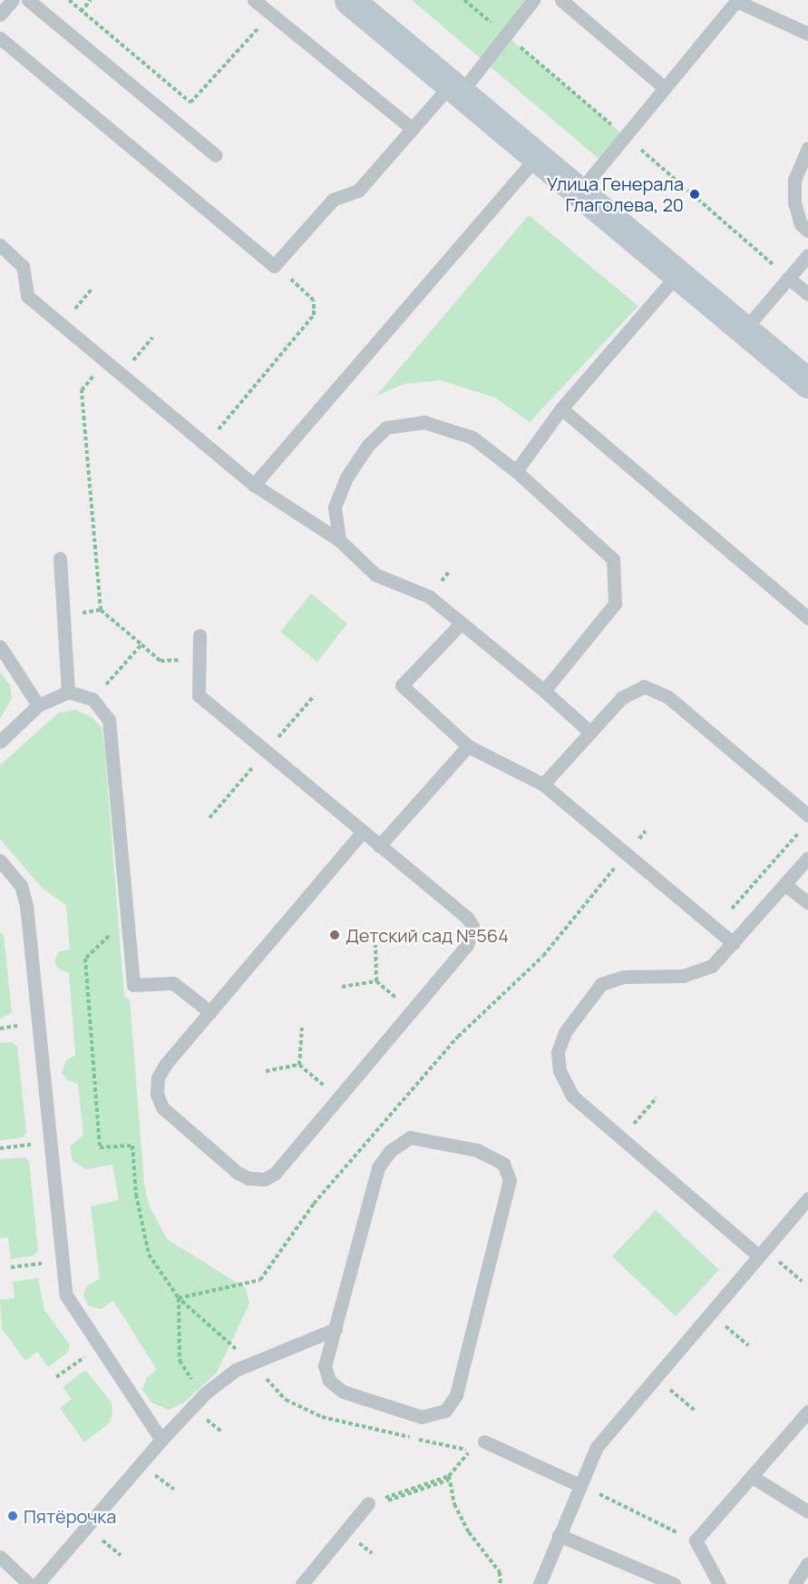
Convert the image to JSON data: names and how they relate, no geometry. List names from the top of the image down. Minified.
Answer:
{"places":["Улица Генерала Глаголева, 20","Детский сад №564","Пятёрочка"]}
